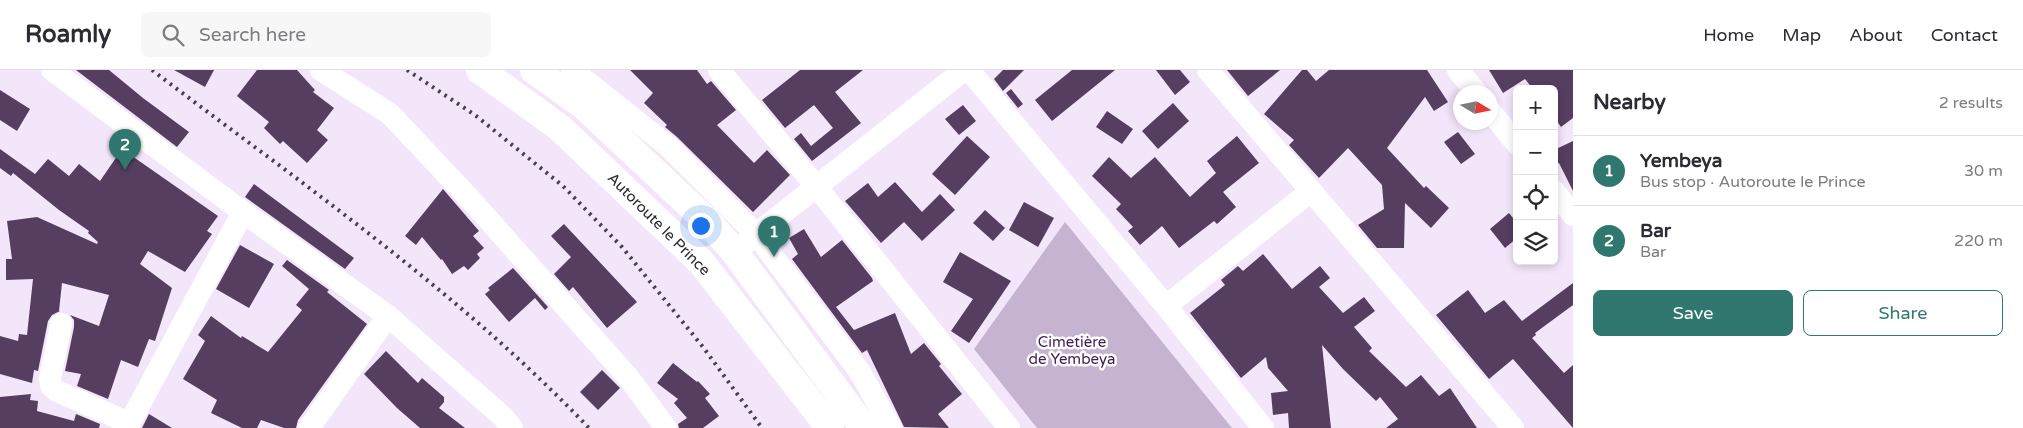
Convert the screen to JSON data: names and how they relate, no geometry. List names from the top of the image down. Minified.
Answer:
{"streets":{"main road":["Autoroute le Prince"]},"parks":["Cimetière de Yembeya"],"north":"right","page":{"header":"Roamly","search":"Search here","nav":["Home","Map","About","Contact"],"heading":["Nearby","2 results"],"map_buttons":["+","−"],"pins":["2","1"],"list":[{"mark":"1","name":"Yembeya","note":"Bus stop · Autoroute le Prince","value":"30 m"},{"mark":"2","name":"Bar","note":"Bar","value":"220 m"}],"buttons":["Save","Share"]}}
